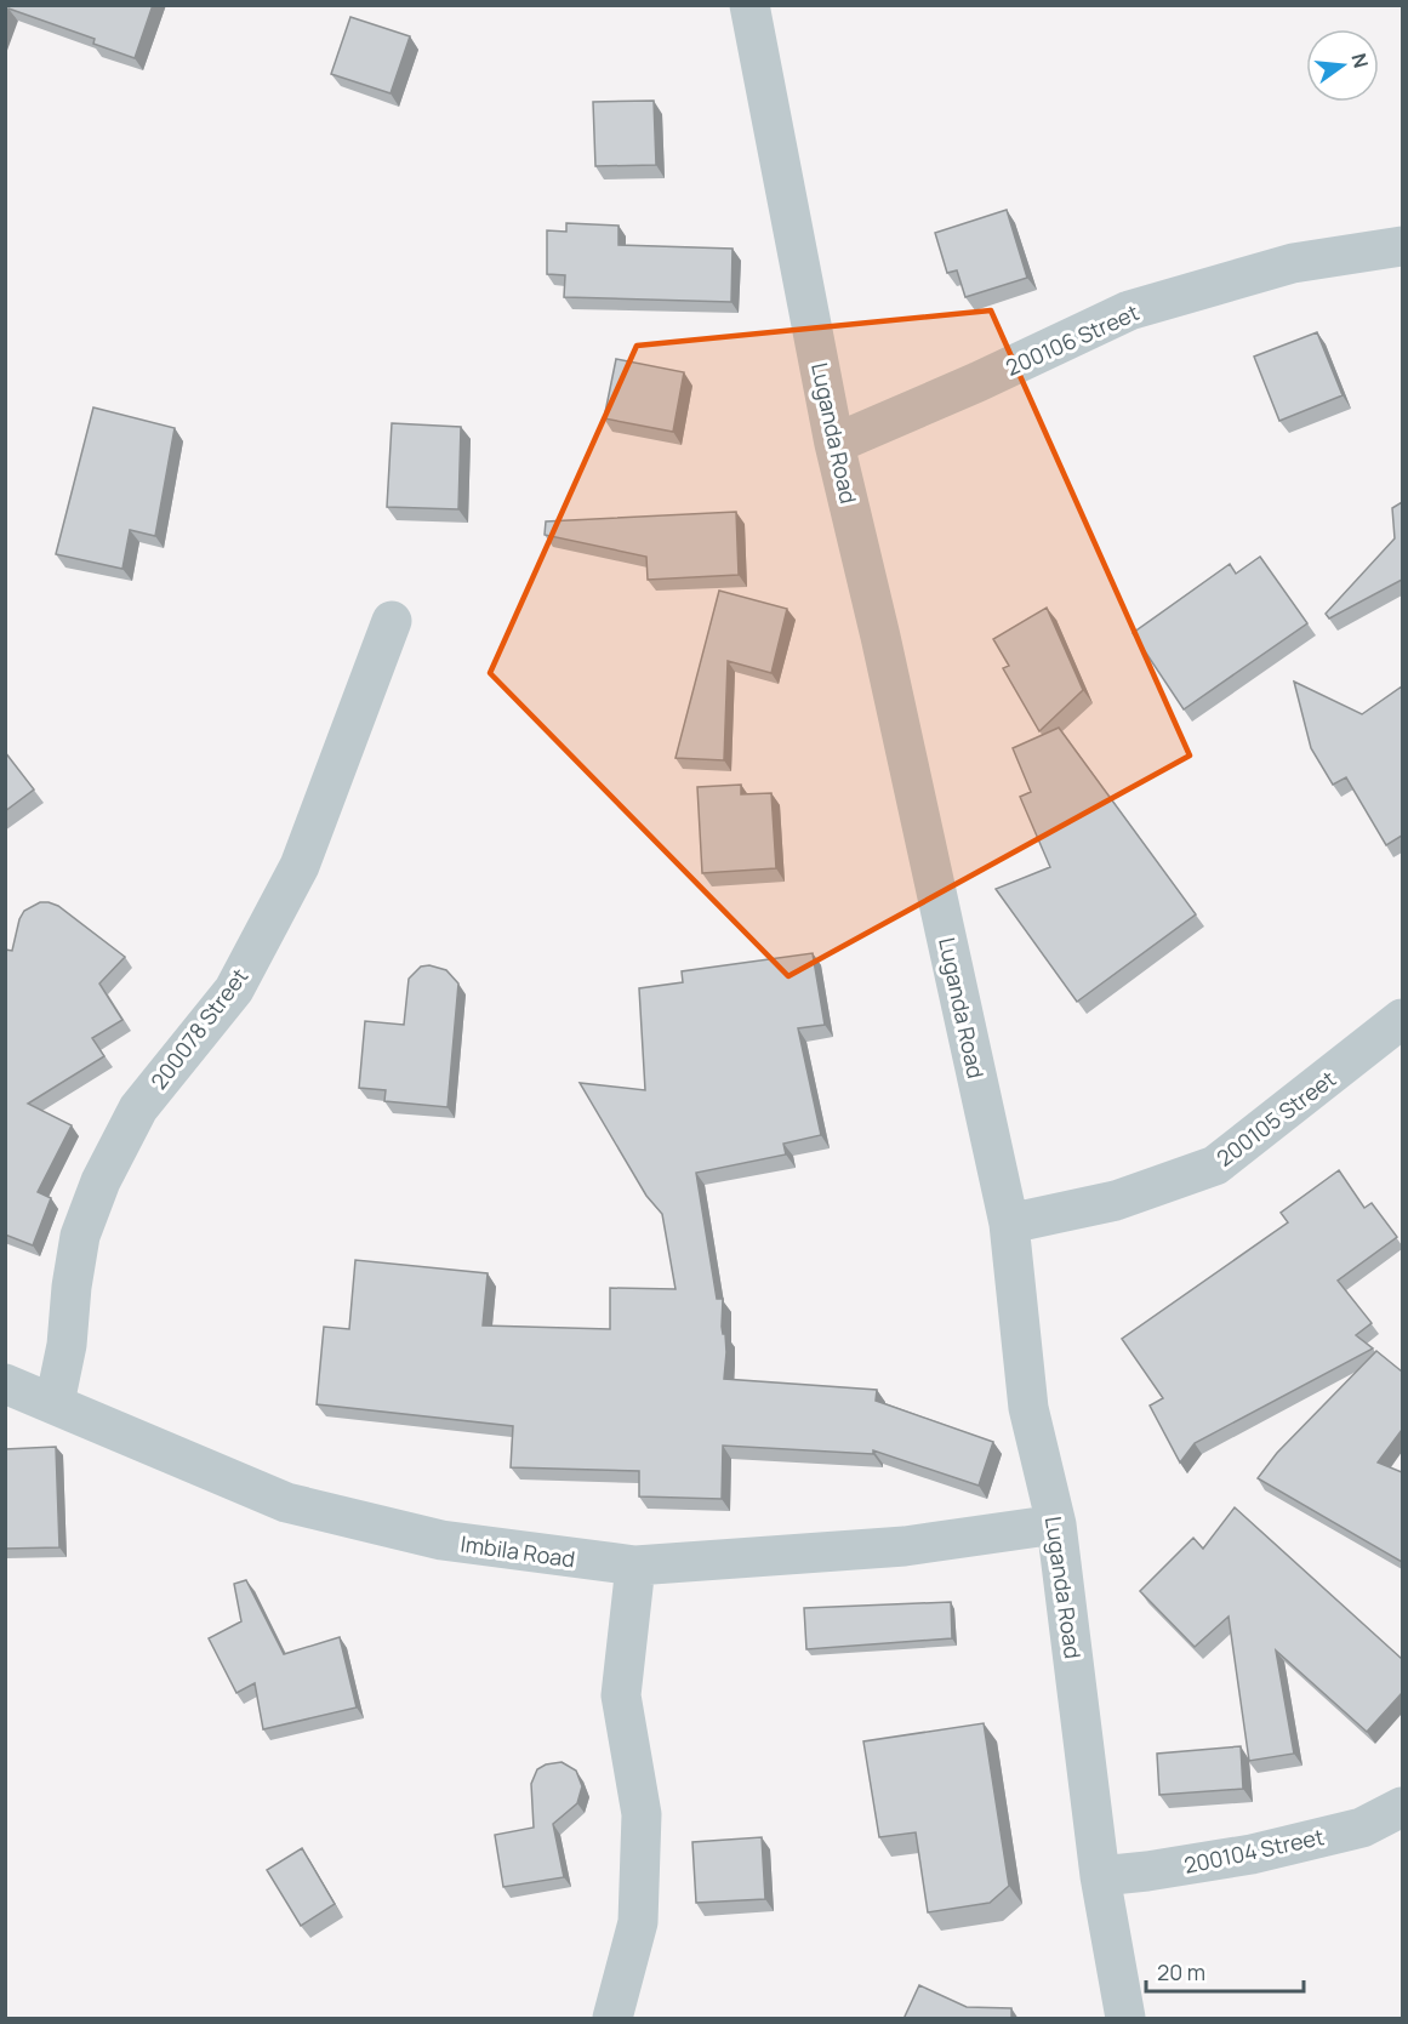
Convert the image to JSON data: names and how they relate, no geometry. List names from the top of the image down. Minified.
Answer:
{"streets":{"street":["200106 Street","Luganda Road","200078 Street","200105 Street","Imbila Road","200104 Street"]},"crossings":[["200106 Street","Luganda Road"],["Luganda Road","200105 Street"],["Luganda Road","Imbila Road"],["Luganda Road","200104 Street"],["200078 Street","Imbila Road"]],"scale_bar":"20 m","north":"right"}
